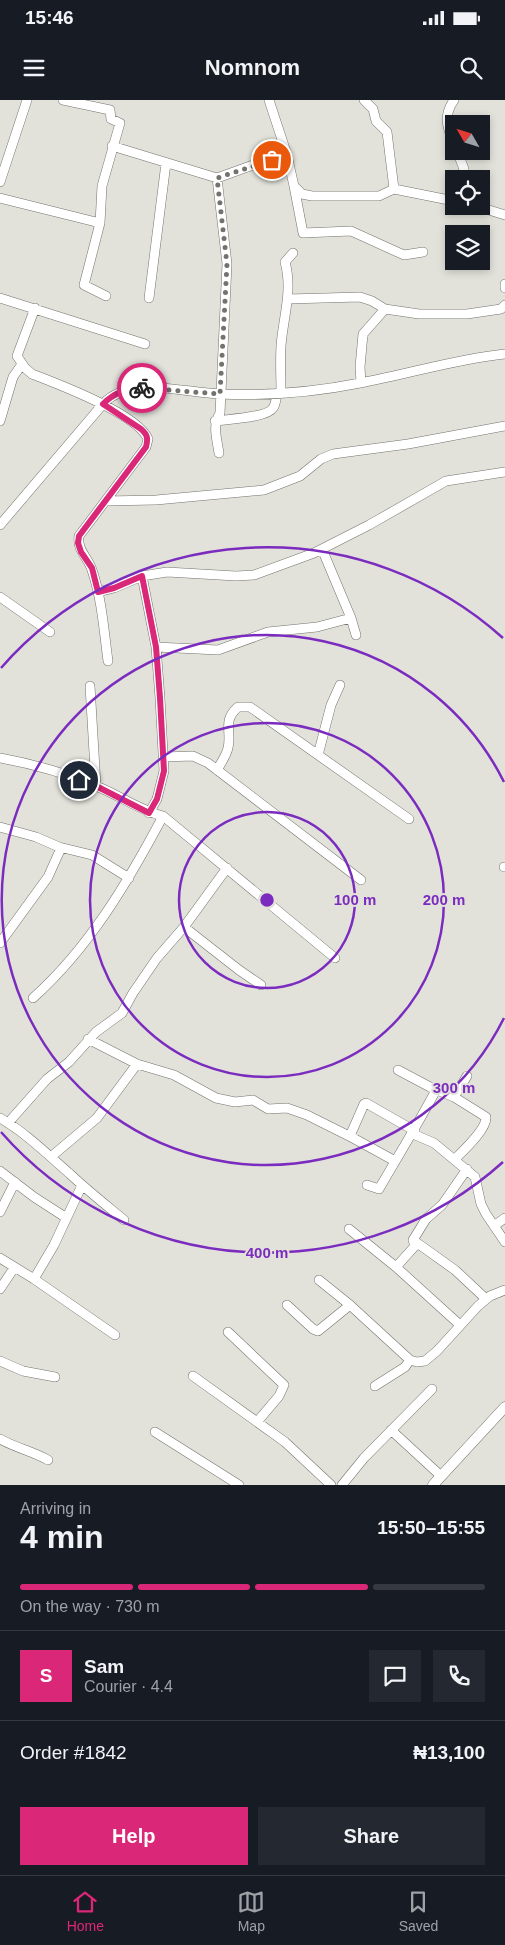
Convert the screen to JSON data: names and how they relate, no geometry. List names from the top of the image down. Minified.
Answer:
{"north":"top left","page":{"status":"15:46","header":"Nomnom","heading":["4 min","Arriving in","15:50–15:55"],"panel":["Sam","Courier · 4.4","Order #1842","₦13,100"],"bar":"On the way · 730 m","round":"S","buttons":["Help","Share"],"tabs":["Home","Map","Saved"]},"rings":["100 m","200 m","300 m","400 m"]}
